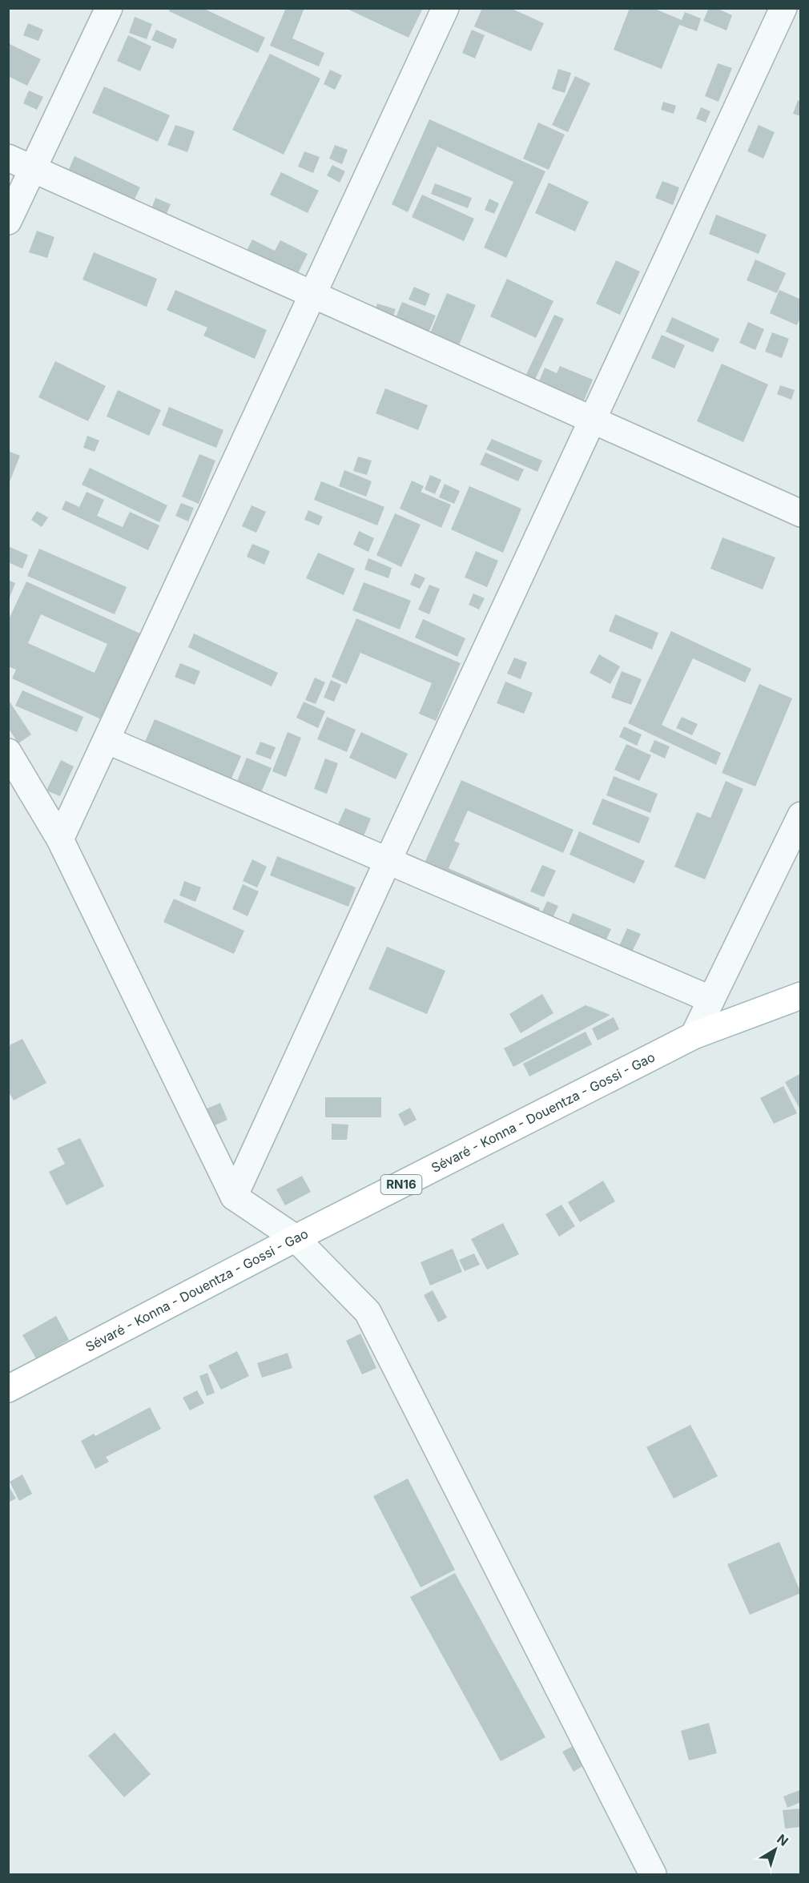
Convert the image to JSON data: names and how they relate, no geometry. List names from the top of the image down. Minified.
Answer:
{"streets":{"main road":["Sévaré - Konna - Douentza - Gossi - Gao","RN16"]},"north":"top right"}
